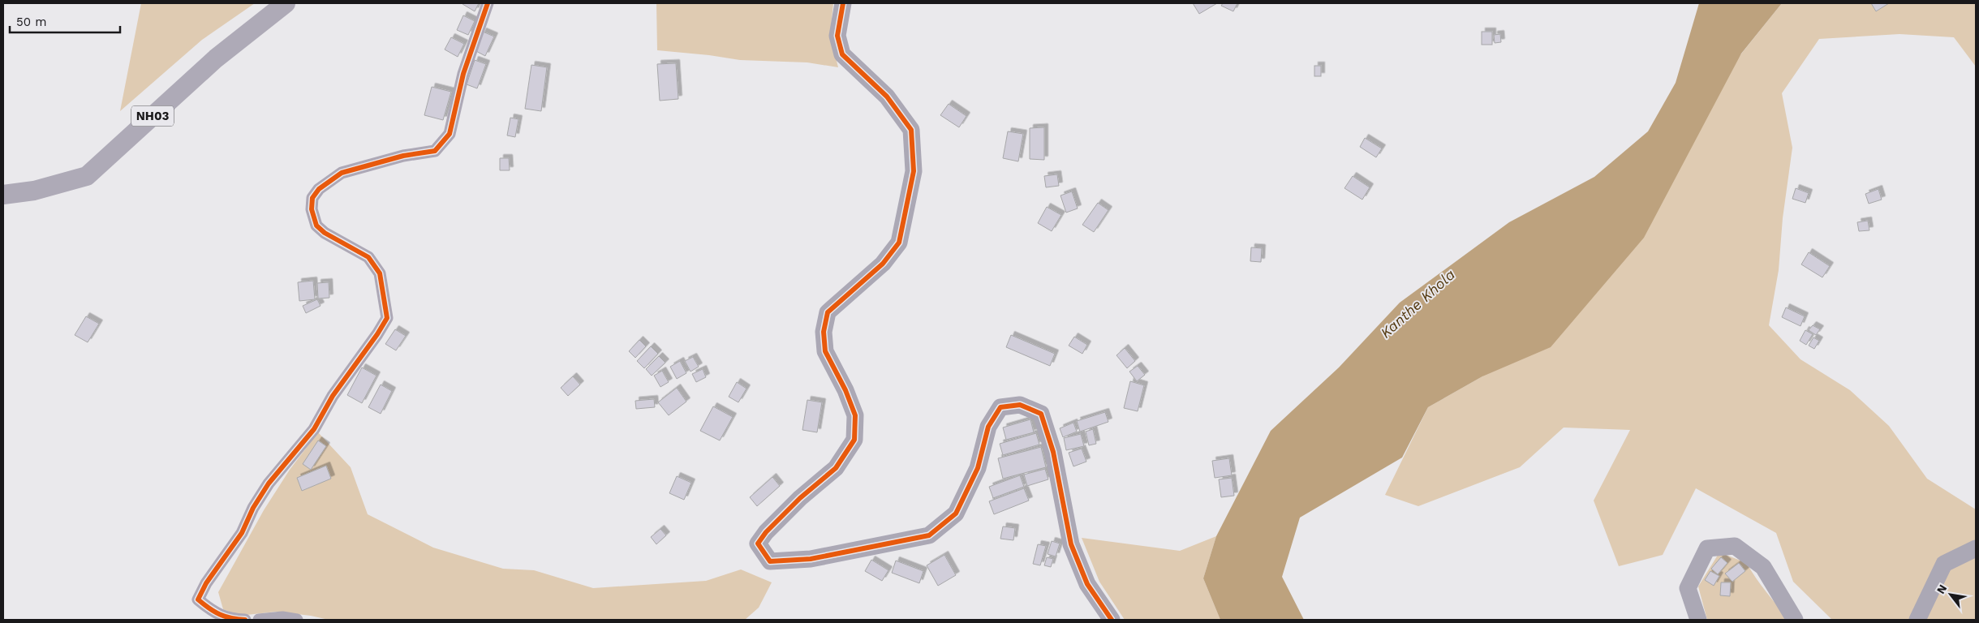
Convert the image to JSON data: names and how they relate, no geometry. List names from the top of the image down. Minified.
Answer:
{"streets":{"main road":["NH03"]},"water":["Kanthe Khola"],"scale_bar":"50 m","north":"top left"}
